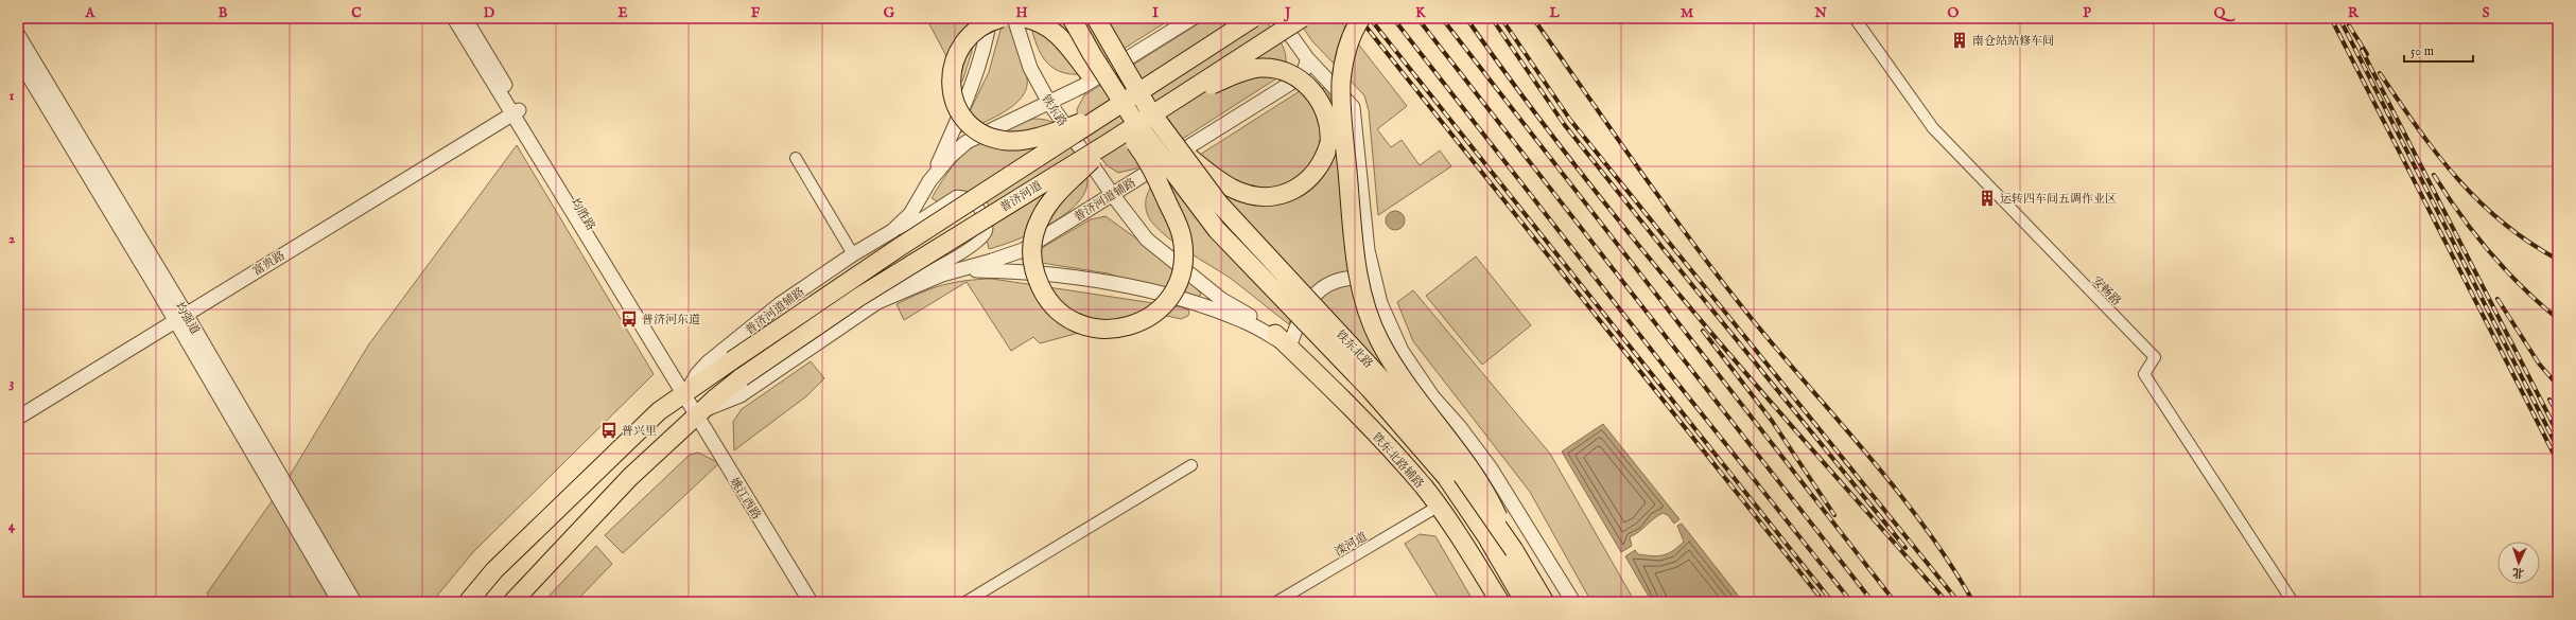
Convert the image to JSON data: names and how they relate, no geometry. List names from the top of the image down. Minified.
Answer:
{"streets":{"main road":["普济河道","铁东北路","铁东北路辅路"],"street":["铁东路","普济河道辅路","均胜路","富贵路","安畅路","均强道","姚江西路","滦河道"]},"crossings":[["铁东路","普济河道辅路"],["普济河道","普济河道辅路"],["普济河道","均胜路"],["普济河道","姚江西路"],["普济河道辅路","均胜路"],["普济河道辅路","姚江西路"],["均胜路","富贵路"],["均胜路","姚江西路"],["富贵路","均强道"],["铁东北路辅路","滦河道"]],"places":{"building":["南仓站站修车间","运转四车间五调作业区"],"bus stop":["普济河东道","普兴里"]},"scale_bar":"50 m","north":"bottom","grid":{"columns":["A","B","C","D","E","F","G","H","I","J","K","L","M","N","O","P","Q","R","S"],"rows":["1","2","3","4"]}}
